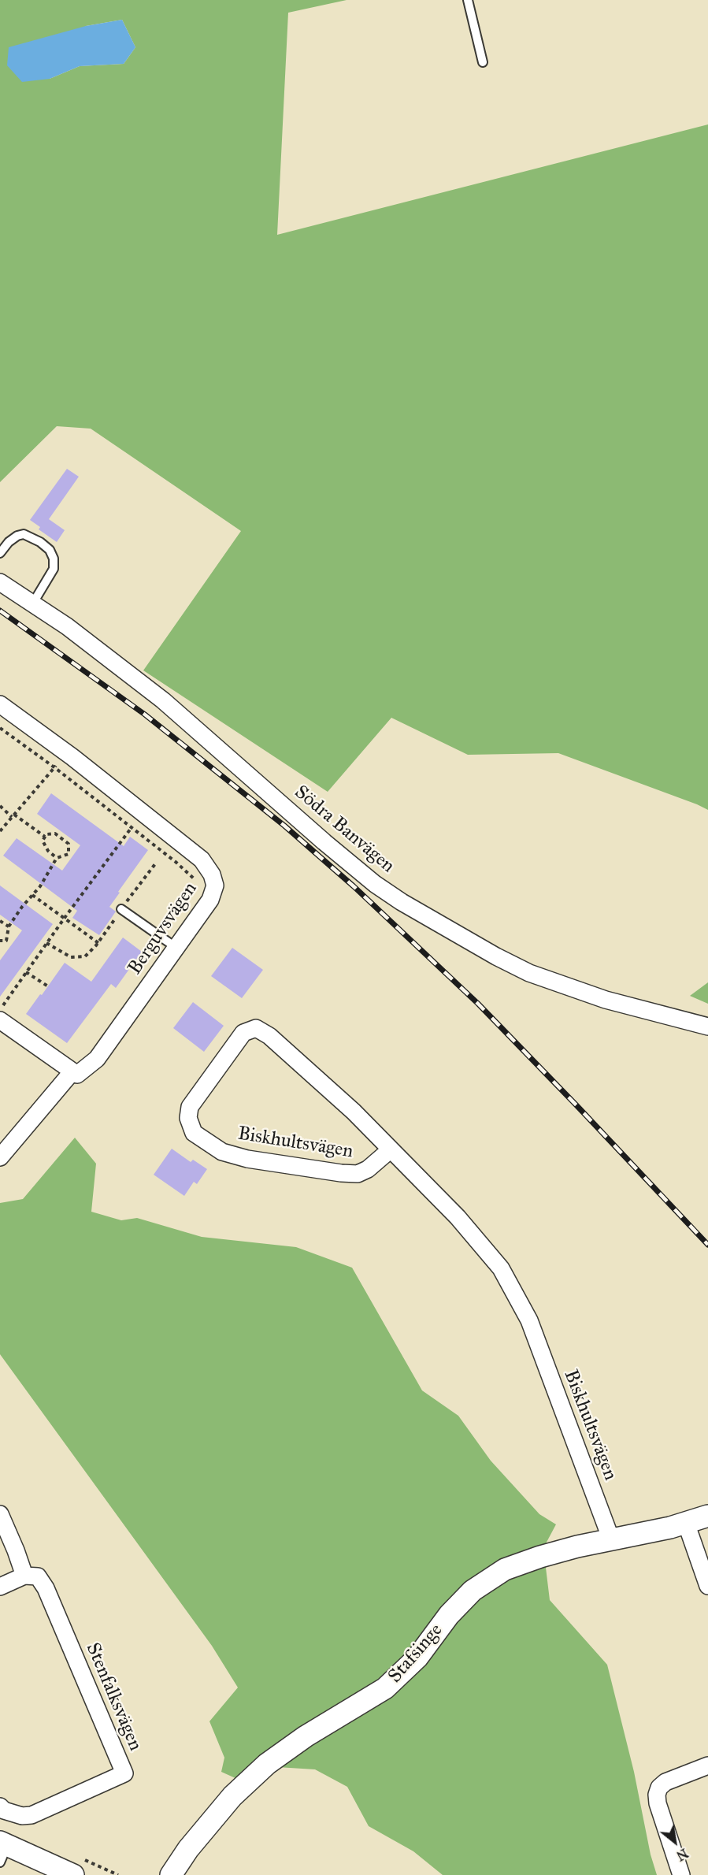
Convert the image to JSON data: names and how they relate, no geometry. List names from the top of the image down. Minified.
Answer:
{"streets":{"street":["Södra Banvägen","Berguvsvägen","Biskhultsvägen","Stafsinge","Stenfalksvägen"]},"crossings":[["Biskhultsvägen","Stafsinge"]],"north":"bottom right"}
